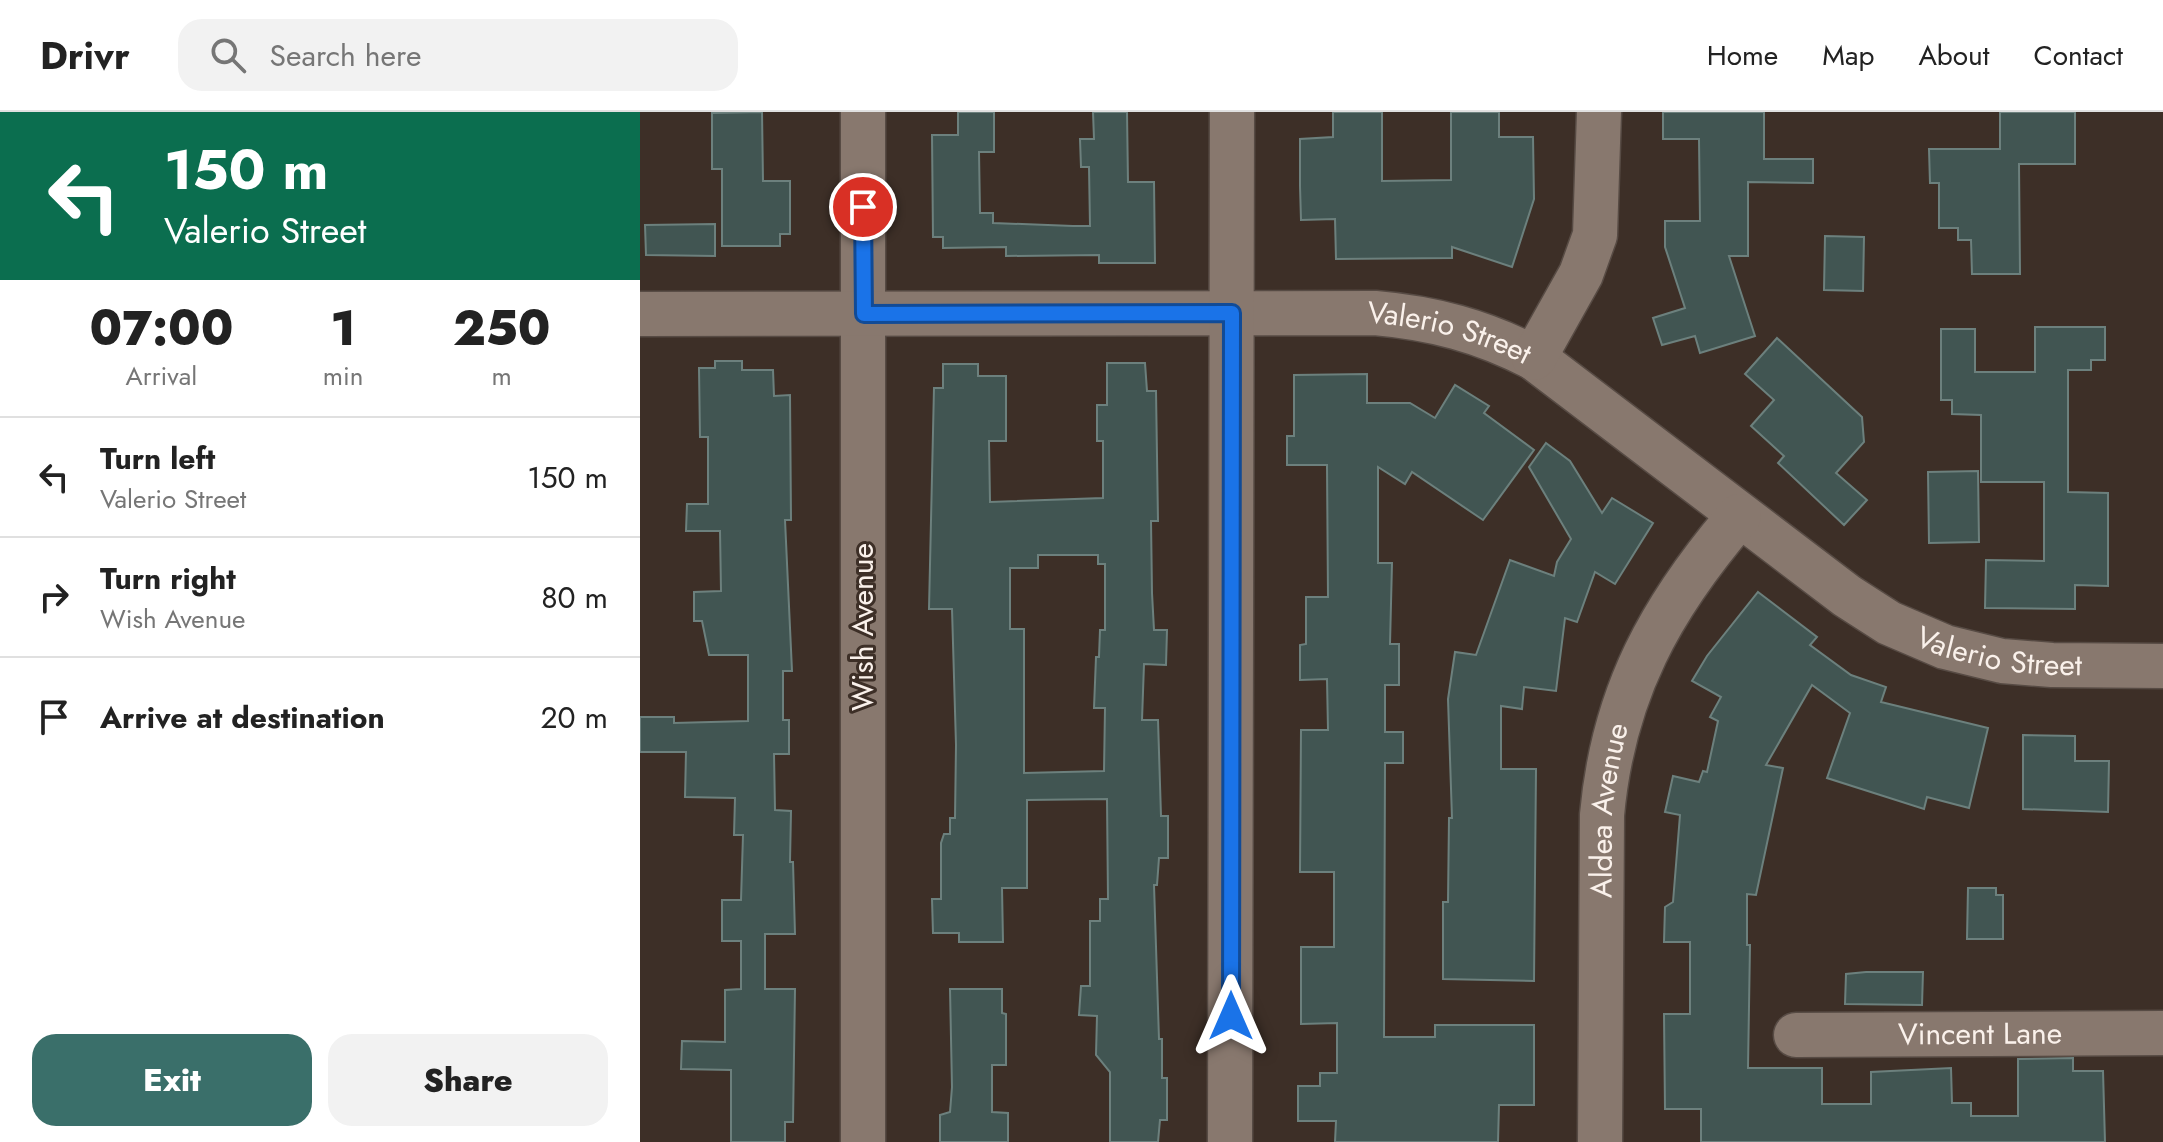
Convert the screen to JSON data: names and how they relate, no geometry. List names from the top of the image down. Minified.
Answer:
{"streets":{"street":["Valerio Street","Wish Avenue","Aldea Avenue","Vincent Lane"]},"crossings":[["Valerio Street","Wish Avenue"],["Valerio Street","Aldea Avenue"]],"page":{"header":"Drivr","search":"Search here","nav":["Home","Map","About","Contact"],"turn":["150 m","Valerio Street"],"eta":["07:00","Arrival","1","min","250","m"],"list":[{"name":"Turn left","note":"Valerio Street","value":"150 m"},{"name":"Turn right","note":"Wish Avenue","value":"80 m"},{"name":"Arrive at destination","value":"20 m"}],"buttons":["Exit","Share"]}}
